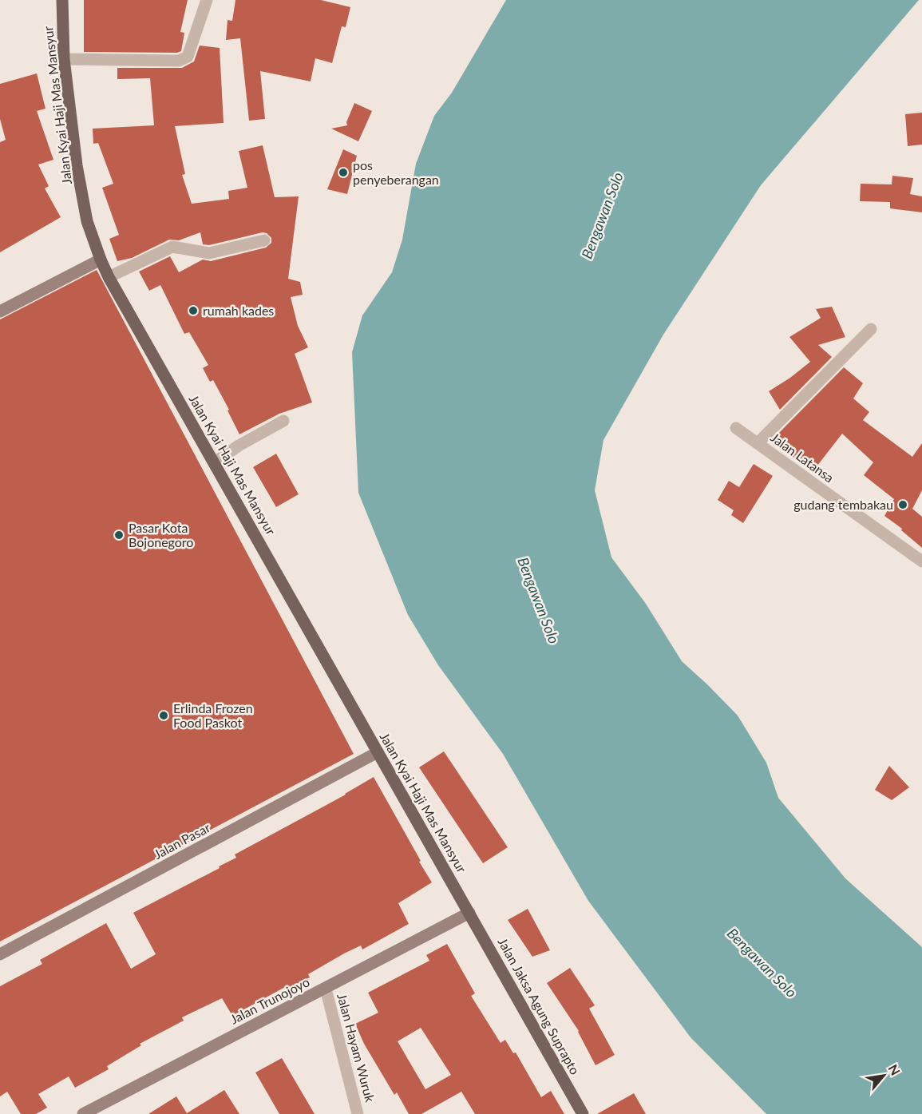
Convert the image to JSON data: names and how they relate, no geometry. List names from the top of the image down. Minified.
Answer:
{"streets":{"main road":["Jalan Kyai Haji Mas Mansyur","Jalan Pasar","Jalan Trunojoyo","Jalan Jaksa Agung Suprapto"],"street":["Jalan Latansa","Jalan Hayam Wuruk"]},"crossings":[["Jalan Kyai Haji Mas Mansyur","Jalan Pasar"],["Jalan Kyai Haji Mas Mansyur","Jalan Trunojoyo"],["Jalan Kyai Haji Mas Mansyur","Jalan Jaksa Agung Suprapto"],["Jalan Trunojoyo","Jalan Jaksa Agung Suprapto"],["Jalan Trunojoyo","Jalan Hayam Wuruk"]],"water":["Bengawan Solo"],"places":["pos penyeberangan","rumah kades","gudang tembakau","Pasar Kota Bojonegoro","Erlinda Frozen Food Paskot"],"north":"top right"}
